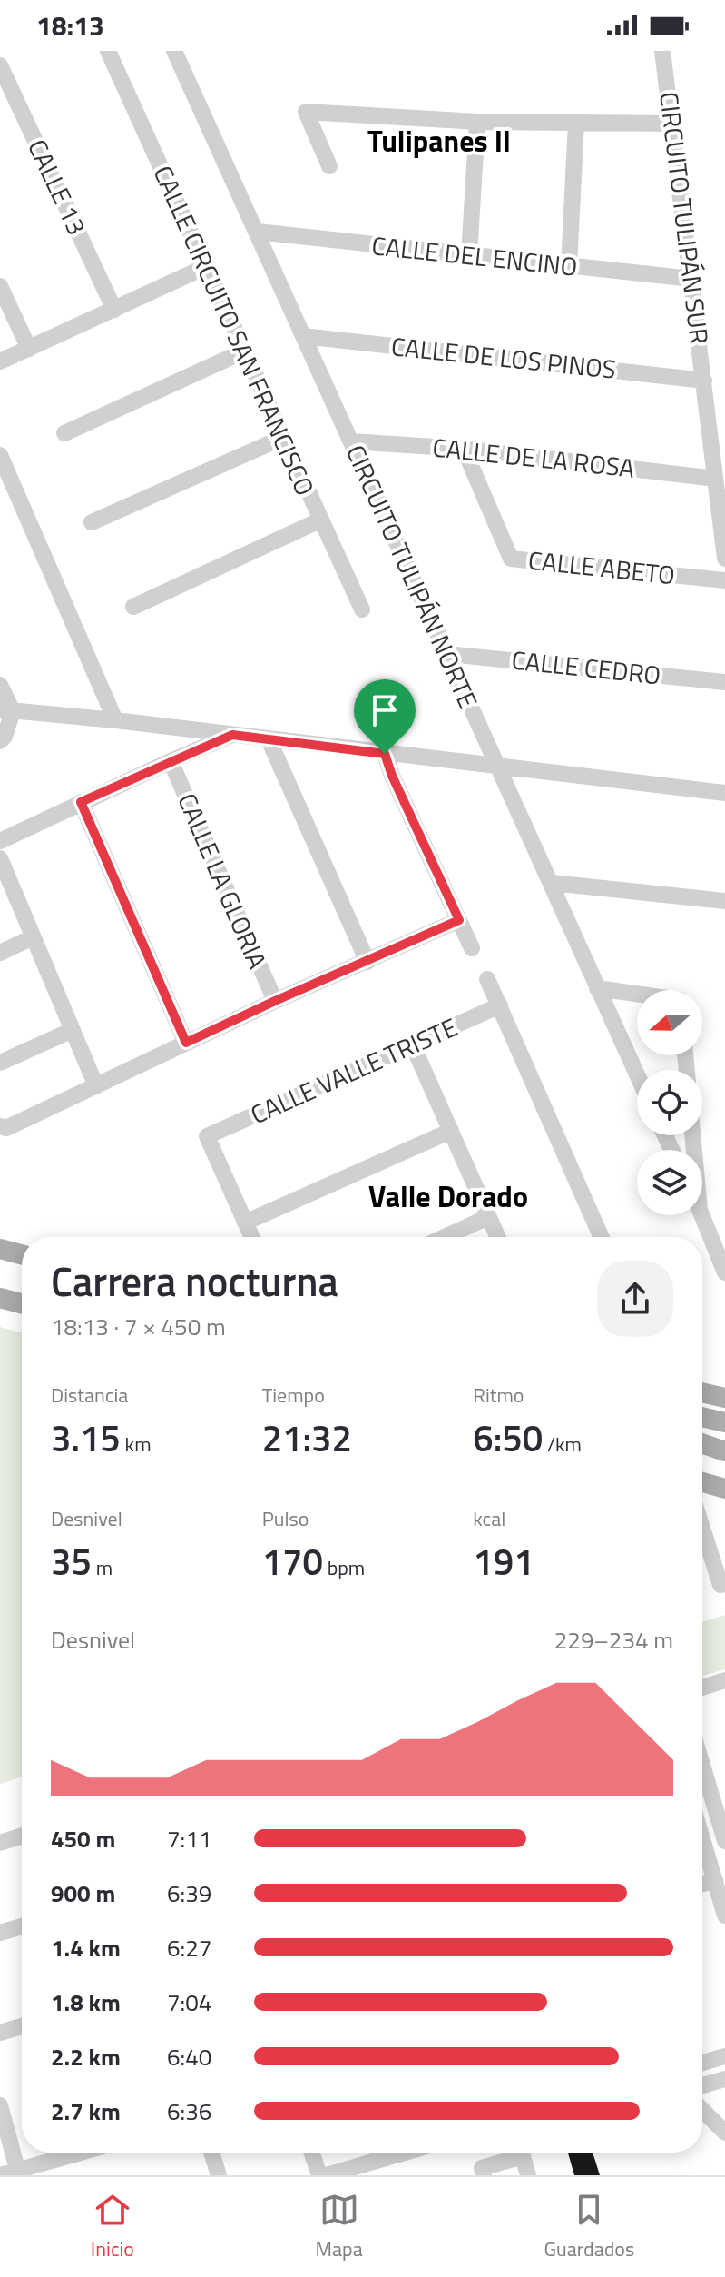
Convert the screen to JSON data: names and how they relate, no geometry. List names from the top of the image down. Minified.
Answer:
{"streets":{"street":["CALLE 13","CIRCUITO TULIPÁN SUR","CALLE DEL ENCINO","CALLE CIRCUITO SAN FRANCISCO","CALLE DE LOS PINOS","CALLE DE LA ROSA","CALLE ABETO","CIRCUITO TULIPÁN NORTE","CALLE CEDRO","CALLE LA GLORIA","CALLE VALLE TRISTE"]},"crossings":[["CIRCUITO TULIPÁN SUR","CALLE DEL ENCINO"],["CIRCUITO TULIPÁN SUR","CALLE DE LOS PINOS"],["CIRCUITO TULIPÁN SUR","CALLE DE LA ROSA"],["CALLE DEL ENCINO","CIRCUITO TULIPÁN NORTE"],["CALLE DE LOS PINOS","CIRCUITO TULIPÁN NORTE"],["CALLE DE LA ROSA","CALLE ABETO"],["CALLE DE LA ROSA","CIRCUITO TULIPÁN NORTE"],["CIRCUITO TULIPÁN NORTE","CALLE CEDRO"]],"districts":["Tulipanes II","Valle Dorado"],"north":"left","page":{"status":"18:13","heading":["Carrera nocturna","18:13 · 7 × 450 m"],"stats":[["Distancia","3.15 km"],["Tiempo","21:32"],["Ritmo","6:50 /km"],["Desnivel","35 m"],["Pulso","170 bpm"],["kcal","191"]],"chart":["Desnivel","229–234 m"],"list":[{"name":"450 m","note":"7:11"},{"name":"900 m","note":"6:39"},{"name":"1.4 km","note":"6:27"},{"name":"1.8 km","note":"7:04"},{"name":"2.2 km","note":"6:40"},{"name":"2.7 km","note":"6:36"}],"tabs":["Inicio","Mapa","Guardados"]}}
